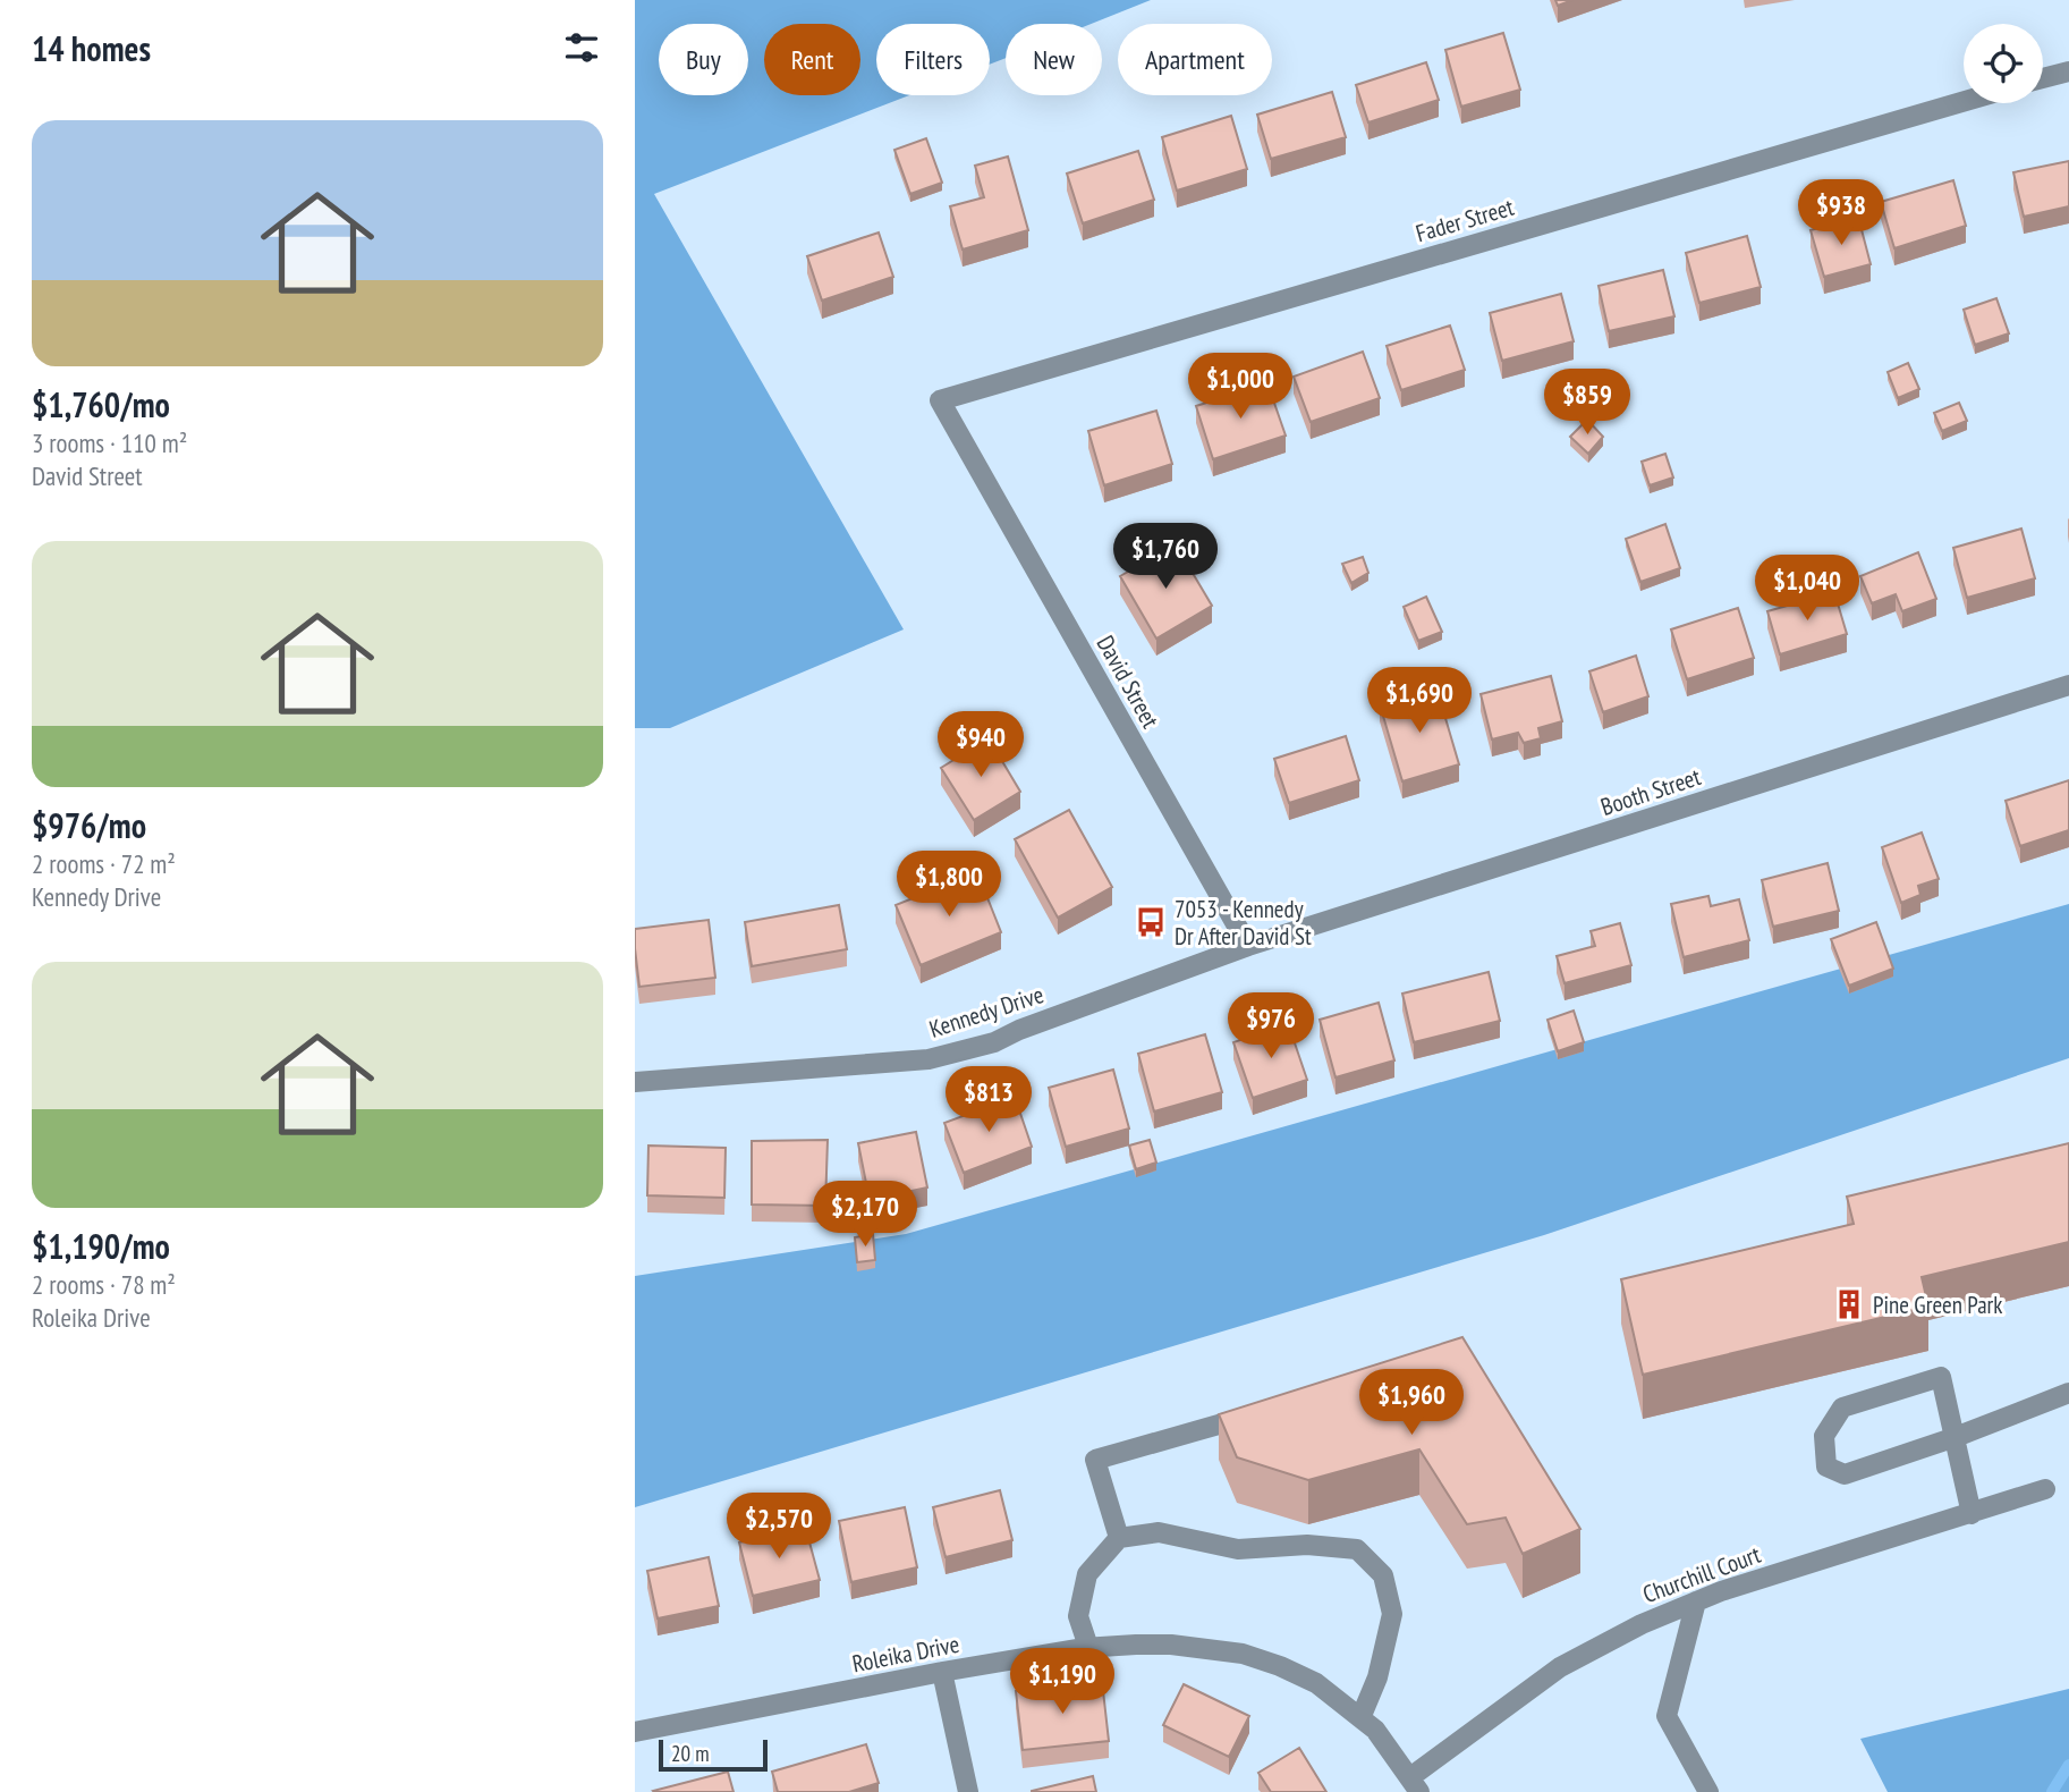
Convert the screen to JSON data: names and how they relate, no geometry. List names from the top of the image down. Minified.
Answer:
{"streets":{"street":["Fader Street","David Street","Booth Street","Kennedy Drive","Churchill Court","Roleika Drive"]},"crossings":[["Fader Street","David Street"],["David Street","Booth Street"],["David Street","Kennedy Drive"],["Booth Street","Kennedy Drive"],["Churchill Court","Roleika Drive"]],"places":{"bus stop":["7053 - Kennedy Dr After David St"],"building":["Pine Green Park"]},"scale_bar":"20 m","page":{"heading":"14 homes","chip":["Buy","Rent","Filters","New","Apartment"],"list":[{"name":"$1,760/mo","note":"3 rooms · 110 m² · David Street"},{"name":"$976/mo","note":"2 rooms · 72 m² · Kennedy Drive"},{"name":"$1,190/mo","note":"2 rooms · 78 m² · Roleika Drive"}],"price":["$938","$1,000","$859","$1,760","$1,040","$1,690","$940","$1,800","$976","$813","$2,170","$1,960","$2,570","$1,190"],"scale":"20 m"}}
